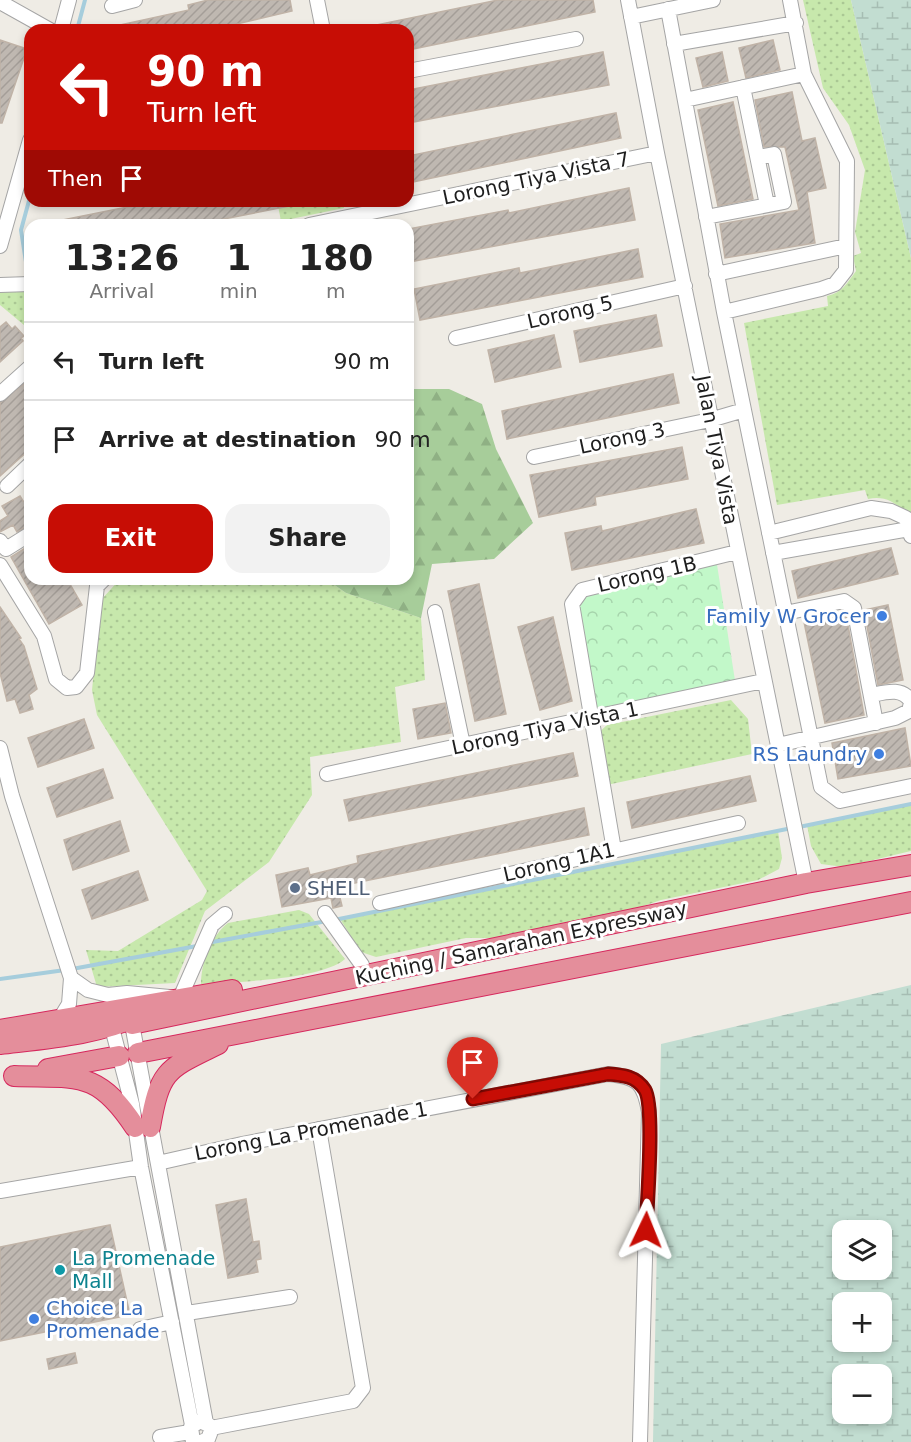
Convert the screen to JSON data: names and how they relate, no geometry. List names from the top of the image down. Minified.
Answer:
{"streets":{"highway":["Kuching / Samarahan Expressway"],"street":["Lorong Tiya Vista 7","Lorong 5","Lorong 3","Jalan Tiya Vista","Lorong 1B","Lorong Tiya Vista 1","Lorong 1A1","Lorong La Promenade 1"]},"crossings":[["Lorong Tiya Vista 7","Jalan Tiya Vista"],["Lorong 5","Jalan Tiya Vista"],["Lorong 3","Jalan Tiya Vista"],["Jalan Tiya Vista","Lorong 1B"],["Jalan Tiya Vista","Lorong Tiya Vista 1"],["Jalan Tiya Vista","Kuching / Samarahan Expressway"],["Lorong 1B","Lorong Tiya Vista 1"]],"places":["Family W Grocer","RS Laundry","SHELL","La Promenade Mall","Choice La Promenade"],"page":{"turn":["90 m","Turn left"],"then":"Then","eta":["13:26","Arrival","1","min","180","m"],"list":[{"name":"Turn left","value":"90 m"},{"name":"Arrive at destination","value":"90 m"}],"buttons":["Exit","Share"],"map_buttons":["+","−"]}}
